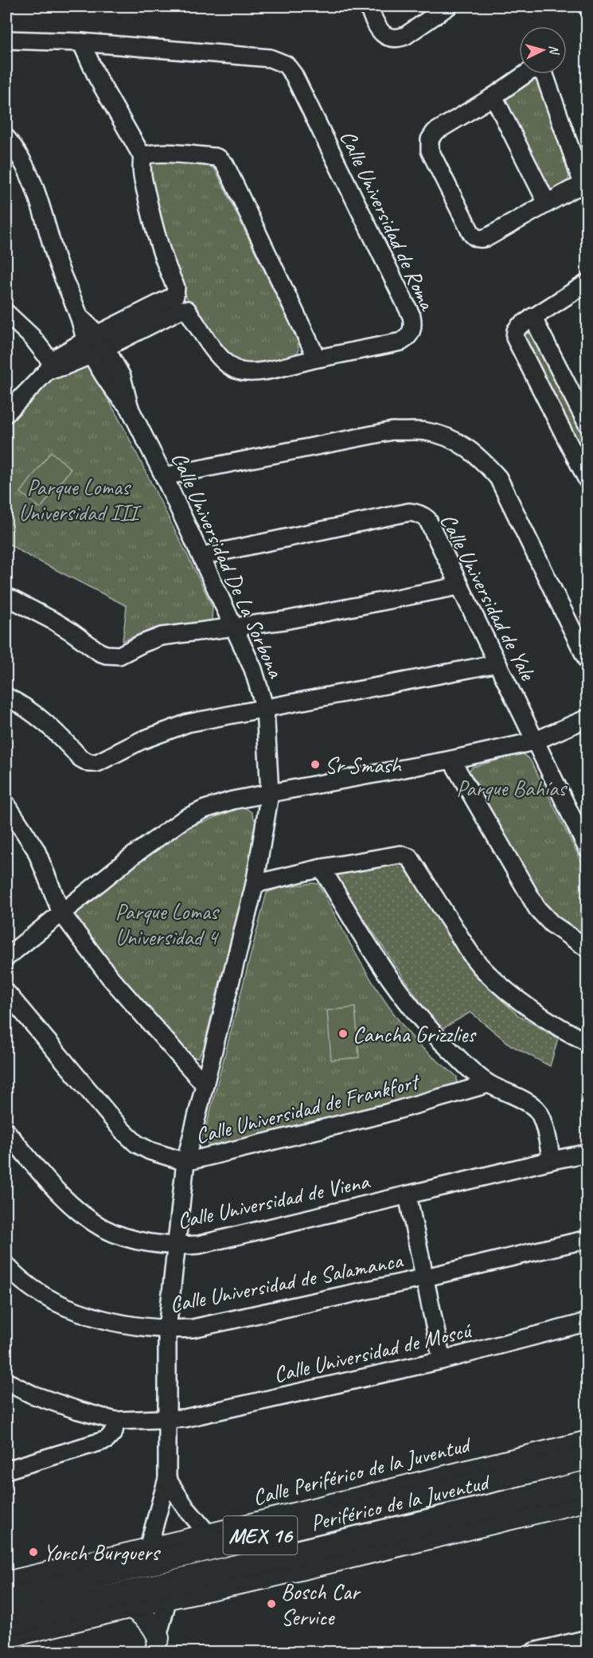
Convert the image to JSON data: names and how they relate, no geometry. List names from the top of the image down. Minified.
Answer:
{"streets":{"highway":["Periférico de la Juventud","MEX 16"],"main road":["Calle Periférico de la Juventud"],"street":["Calle Universidad de Roma","Calle Universidad De La Sorbona","Calle Universidad de Yale","Calle Universidad de Frankfort","Calle Universidad de Viena","Calle Universidad de Salamanca","Calle Universidad de Moscú"]},"crossings":[["Calle Universidad De La Sorbona","Calle Universidad de Yale"],["Calle Universidad De La Sorbona","Calle Universidad de Frankfort"],["Calle Universidad De La Sorbona","Calle Universidad de Viena"],["Calle Universidad De La Sorbona","Calle Universidad de Salamanca"],["Calle Universidad De La Sorbona","Calle Universidad de Moscú"],["Calle Universidad De La Sorbona","Periférico de la Juventud"],["Calle Periférico de la Juventud","Periférico de la Juventud"]],"parks":["Parque Lomas Universidad III","Parque Bahías","Parque Lomas Universidad 4"],"places":["Sr Smash","Cancha Grizzlies","Yorch Burguers","Bosch Car Service"],"north":"right"}
